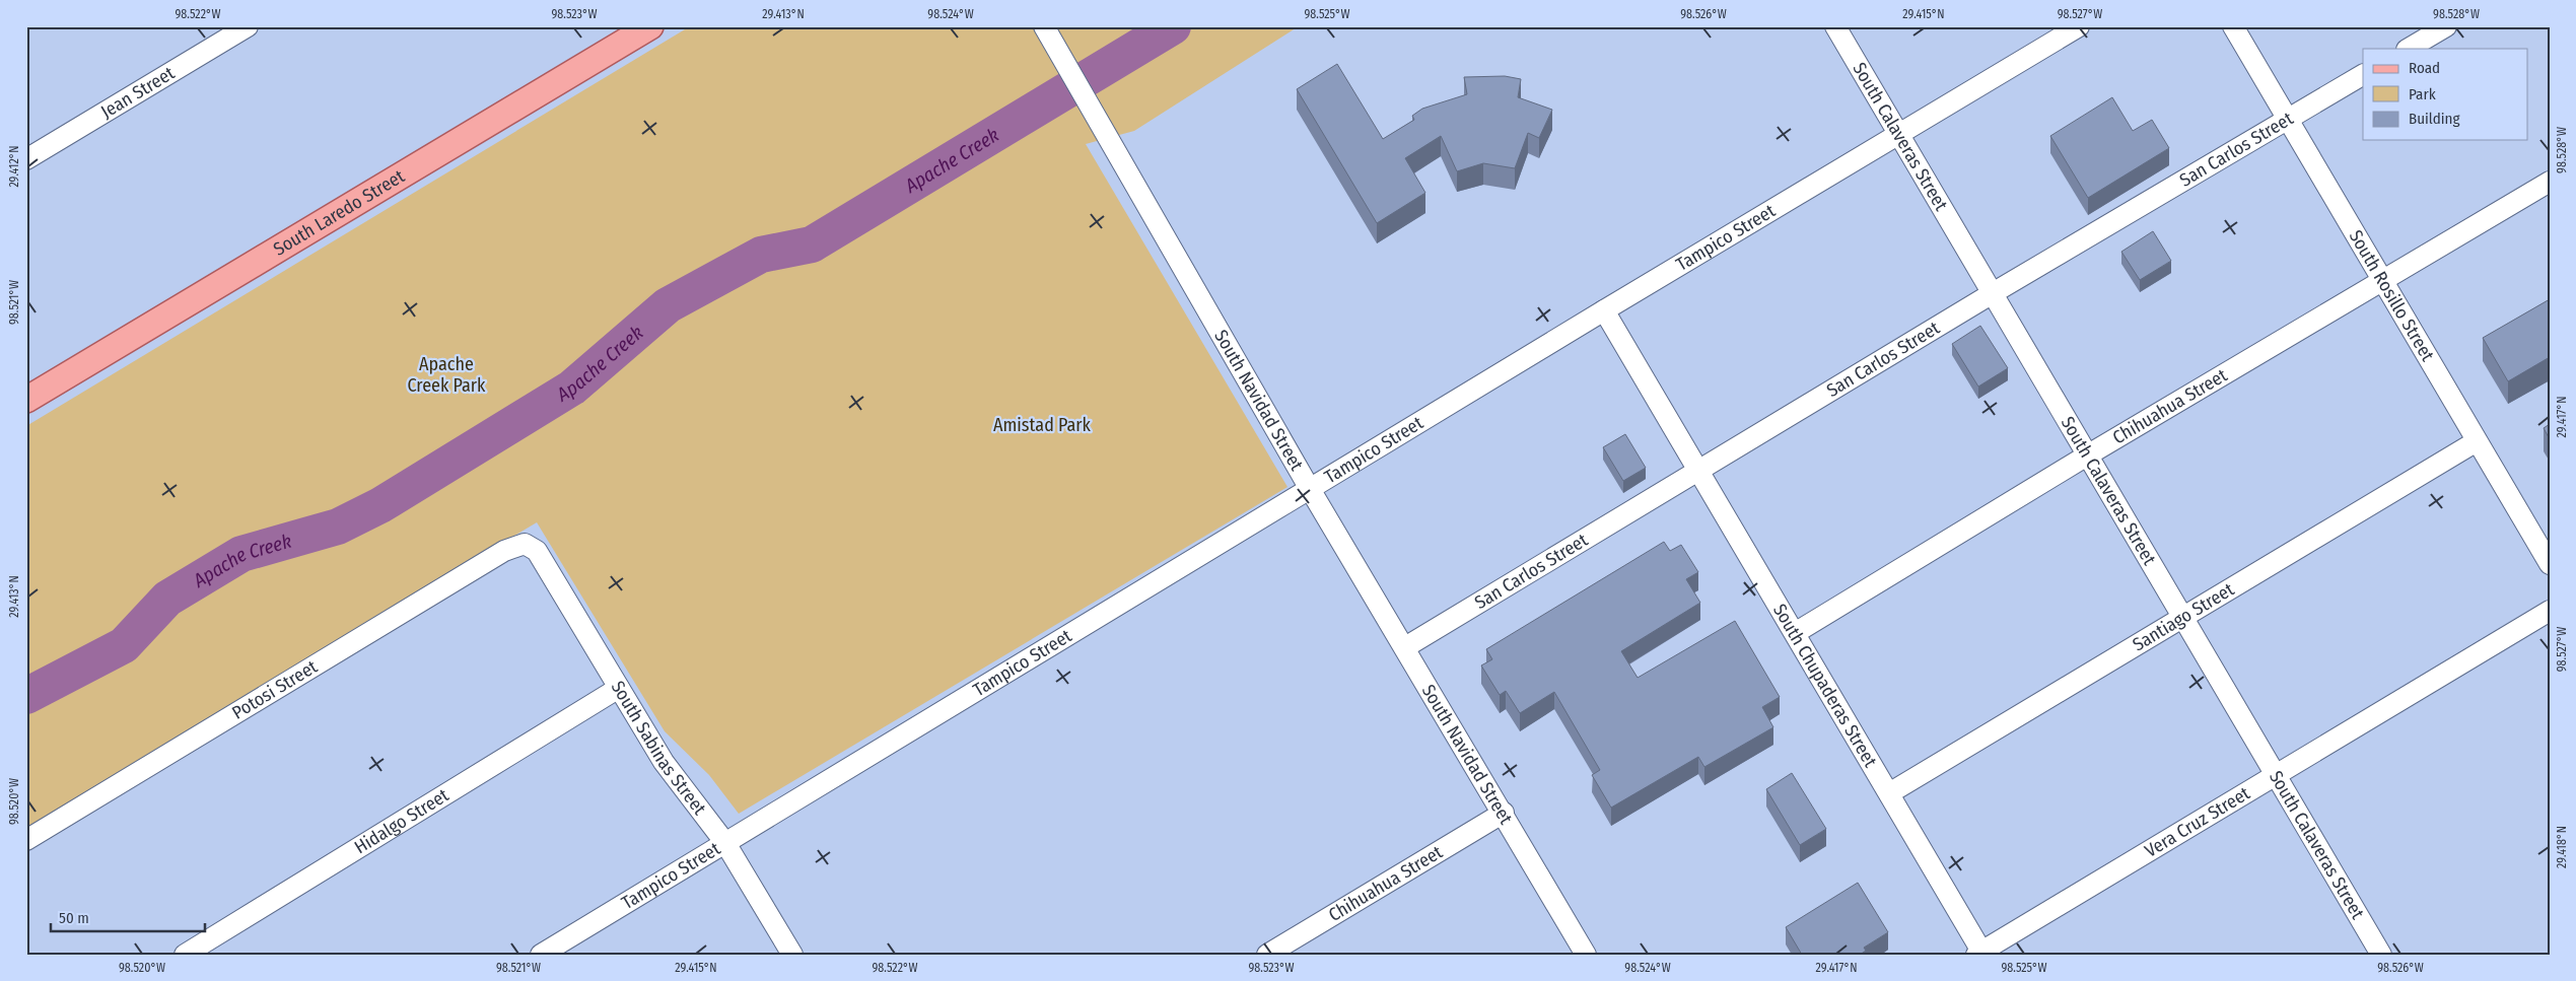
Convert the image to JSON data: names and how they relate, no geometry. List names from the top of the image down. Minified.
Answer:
{"streets":{"main road":["South Laredo Street"],"street":["Jean Street","South Calaveras Street","San Carlos Street","Tampico Street","South Rosillo Street","South Navidad Street","Chihuahua Street","Santiago Street","South Chupaderas Street","Potosi Street","South Sabinas Street","Hidalgo Street","Vera Cruz Street"]},"crossings":[["South Calaveras Street","San Carlos Street"],["South Calaveras Street","Tampico Street"],["South Calaveras Street","Chihuahua Street"],["South Calaveras Street","Santiago Street"],["South Calaveras Street","Vera Cruz Street"],["San Carlos Street","South Rosillo Street"],["San Carlos Street","South Navidad Street"],["San Carlos Street","South Chupaderas Street"],["Tampico Street","South Navidad Street"],["Tampico Street","South Chupaderas Street"],["Tampico Street","South Sabinas Street"],["South Rosillo Street","Chihuahua Street"],["South Rosillo Street","Santiago Street"],["South Navidad Street","Chihuahua Street"],["Chihuahua Street","South Chupaderas Street"],["Santiago Street","South Chupaderas Street"],["South Chupaderas Street","Vera Cruz Street"],["Potosi Street","South Sabinas Street"],["South Sabinas Street","Hidalgo Street"]],"water":["Apache Creek"],"parks":["Apache Creek Park","Amistad Park"],"legend":["Road","Park","Building"],"scale_bar":"50 m","coordinates":["98.522°W","98.523°W","29.413°N","98.524°W","98.525°W","98.526°W","29.415°N","98.527°W","98.528°W","29.412°N","98.521°W","29.417°N","98.520°W","29.418°N"]}
